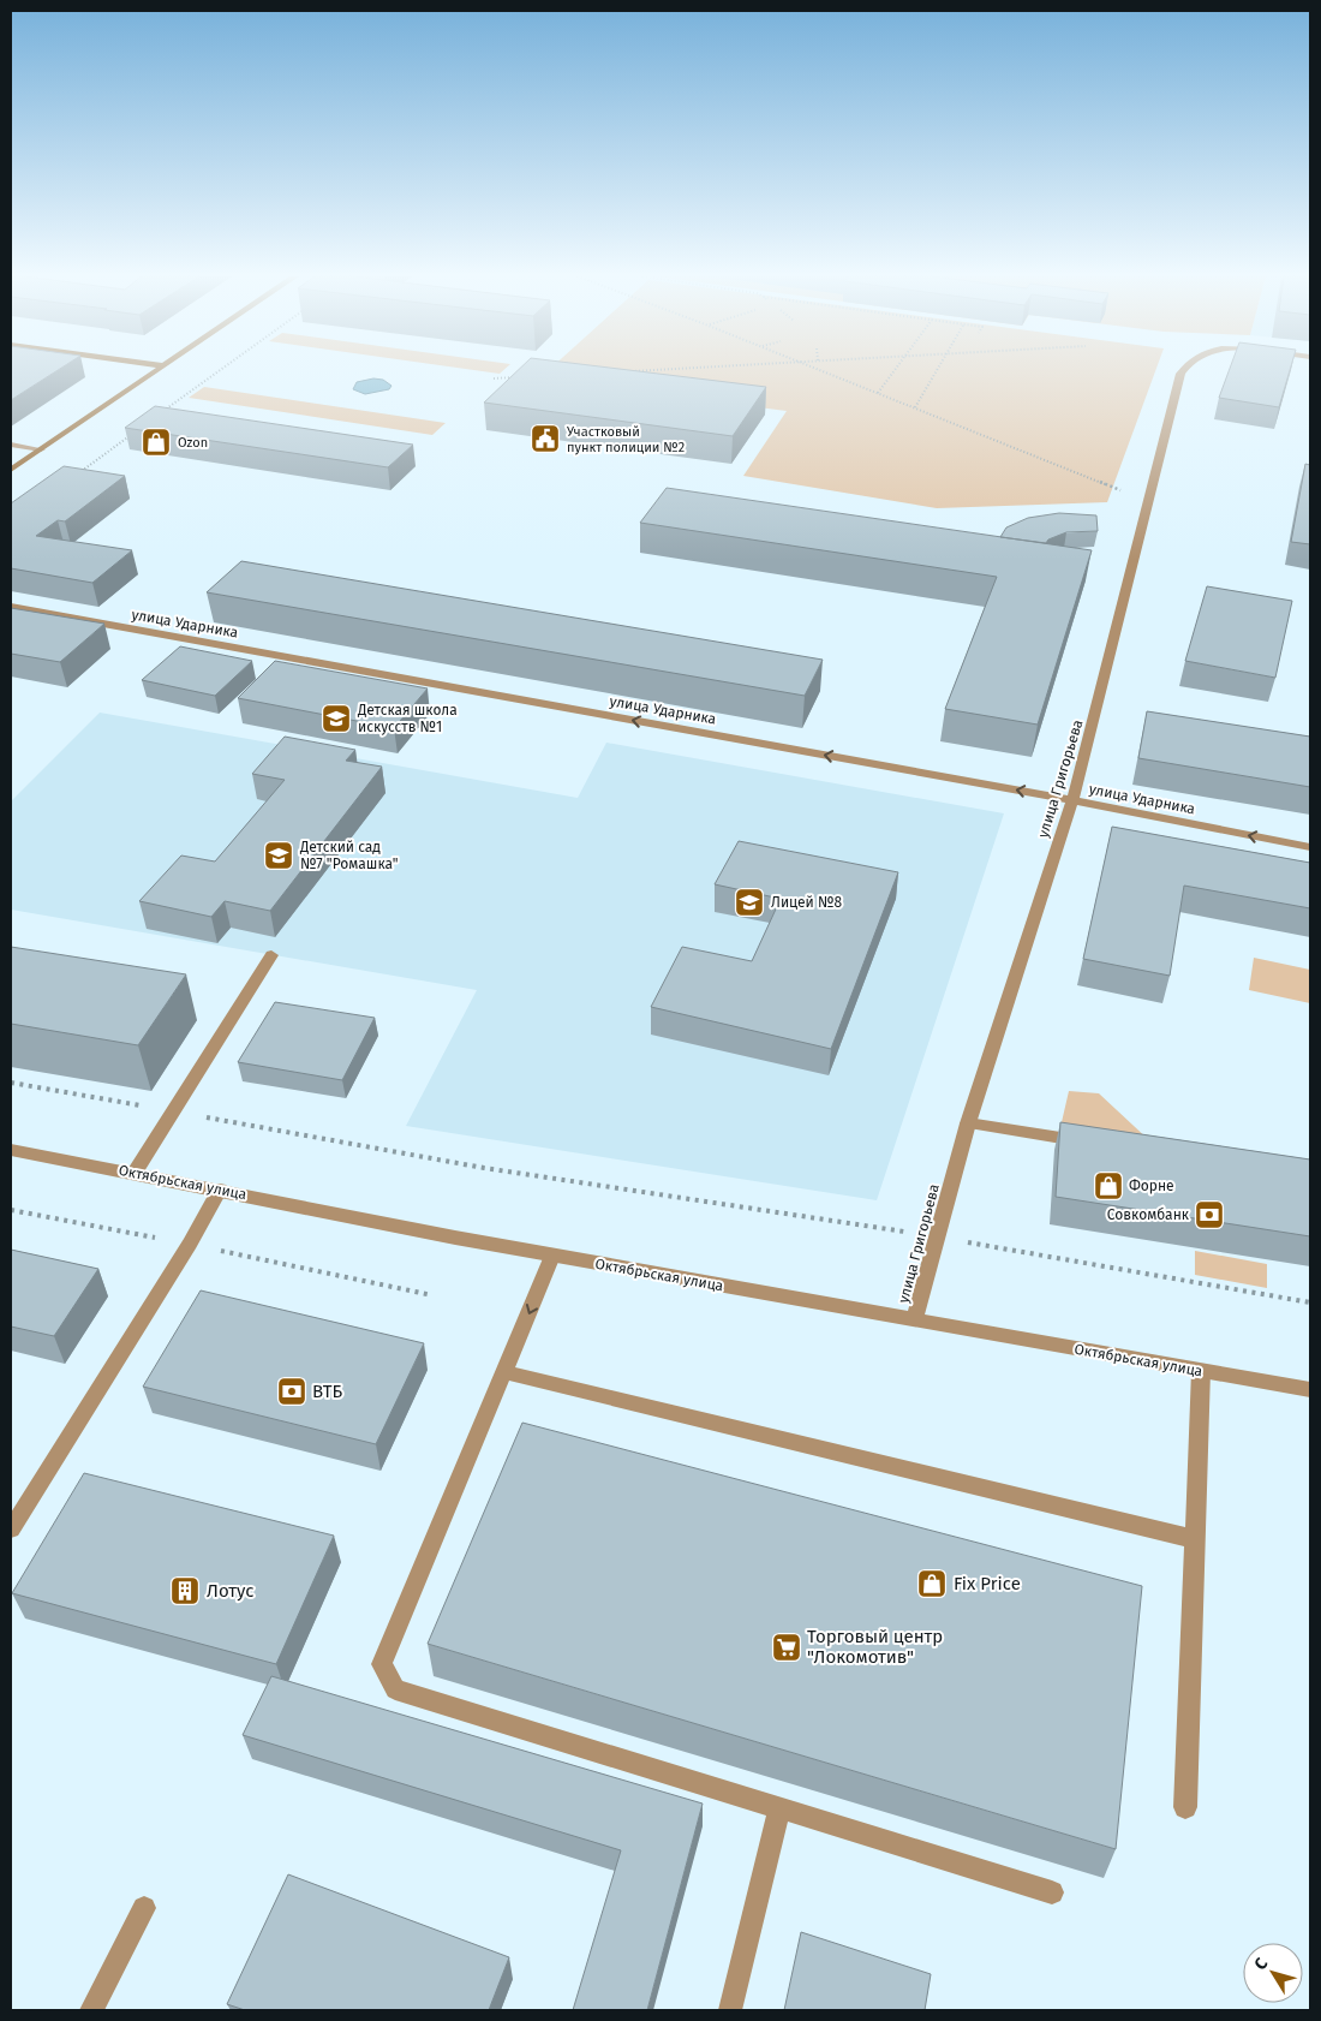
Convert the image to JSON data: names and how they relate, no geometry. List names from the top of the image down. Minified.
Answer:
{"streets":{"street":["улица Ударника","улица Григорьева","Октябрьская улица"]},"crossings":[["улица Ударника","улица Григорьева"],["улица Григорьева","Октябрьская улица"]],"one_way":["улица Ударника"],"places":{"public building":["Участковый пункт полиции №2"],"shop":["Ozon","Форне","Fix Price"],"school or university":["Детская школа искусств №1","Детский сад №7 \"Ромашка\"","Лицей №8"],"bank":["Совкомбанк","ВТБ"],"building":["Лотус"],"supermarket":["Торговый центр \"Локомотив\""]},"north":"top left"}
